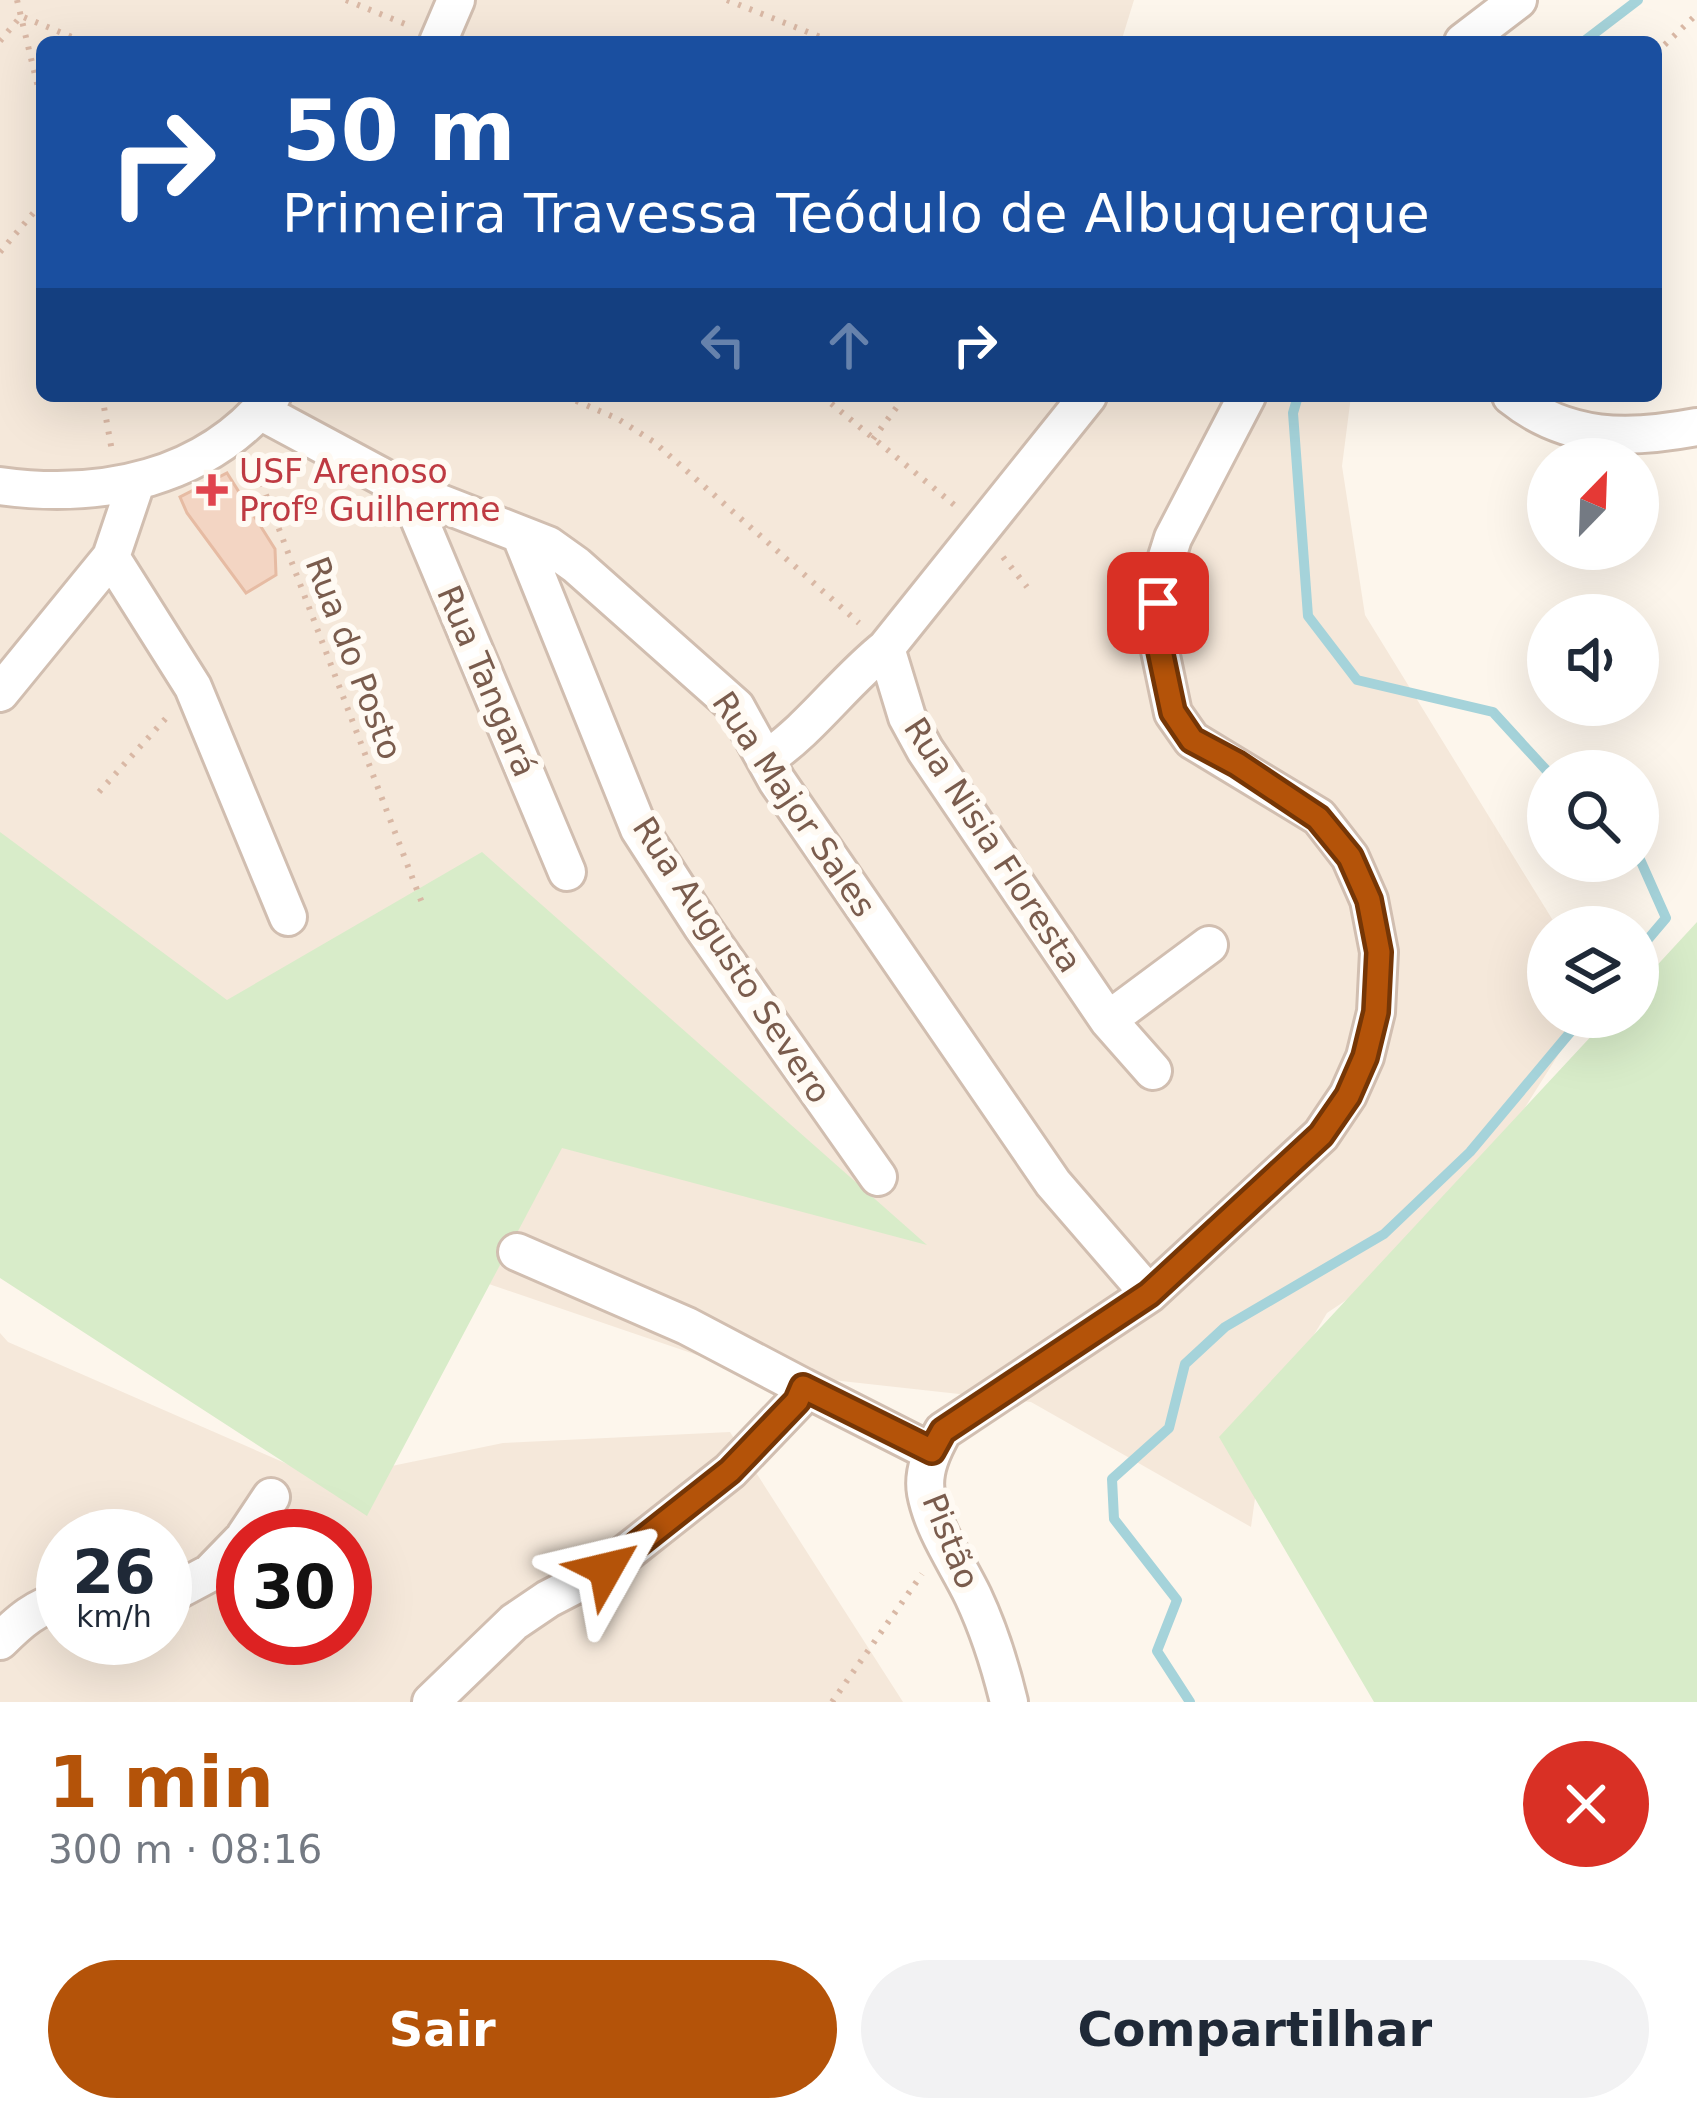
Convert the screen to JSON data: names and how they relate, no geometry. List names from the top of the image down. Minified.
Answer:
{"streets":{"street":["Rua Tangará","Rua Major Sales","Rua Nisia Floresta","Rua Augusto Severo","Pistão"],"path":["Rua do Posto"]},"crossings":[["Rua do Posto","Rua Major Sales"],["Rua Tangará","Rua Major Sales"],["Rua Major Sales","Rua Augusto Severo"],["Rua Major Sales","Pistão"]],"places":{"health":["USF Arenoso Profº Guilherme"]},"north":"top right","page":{"turn":["50 m","Primeira Travessa Teódulo de Albuquerque"],"speed":"26 km/h","limit":"30","heading":["1 min","300 m · 08:16"],"buttons":["Sair","Compartilhar"]}}
